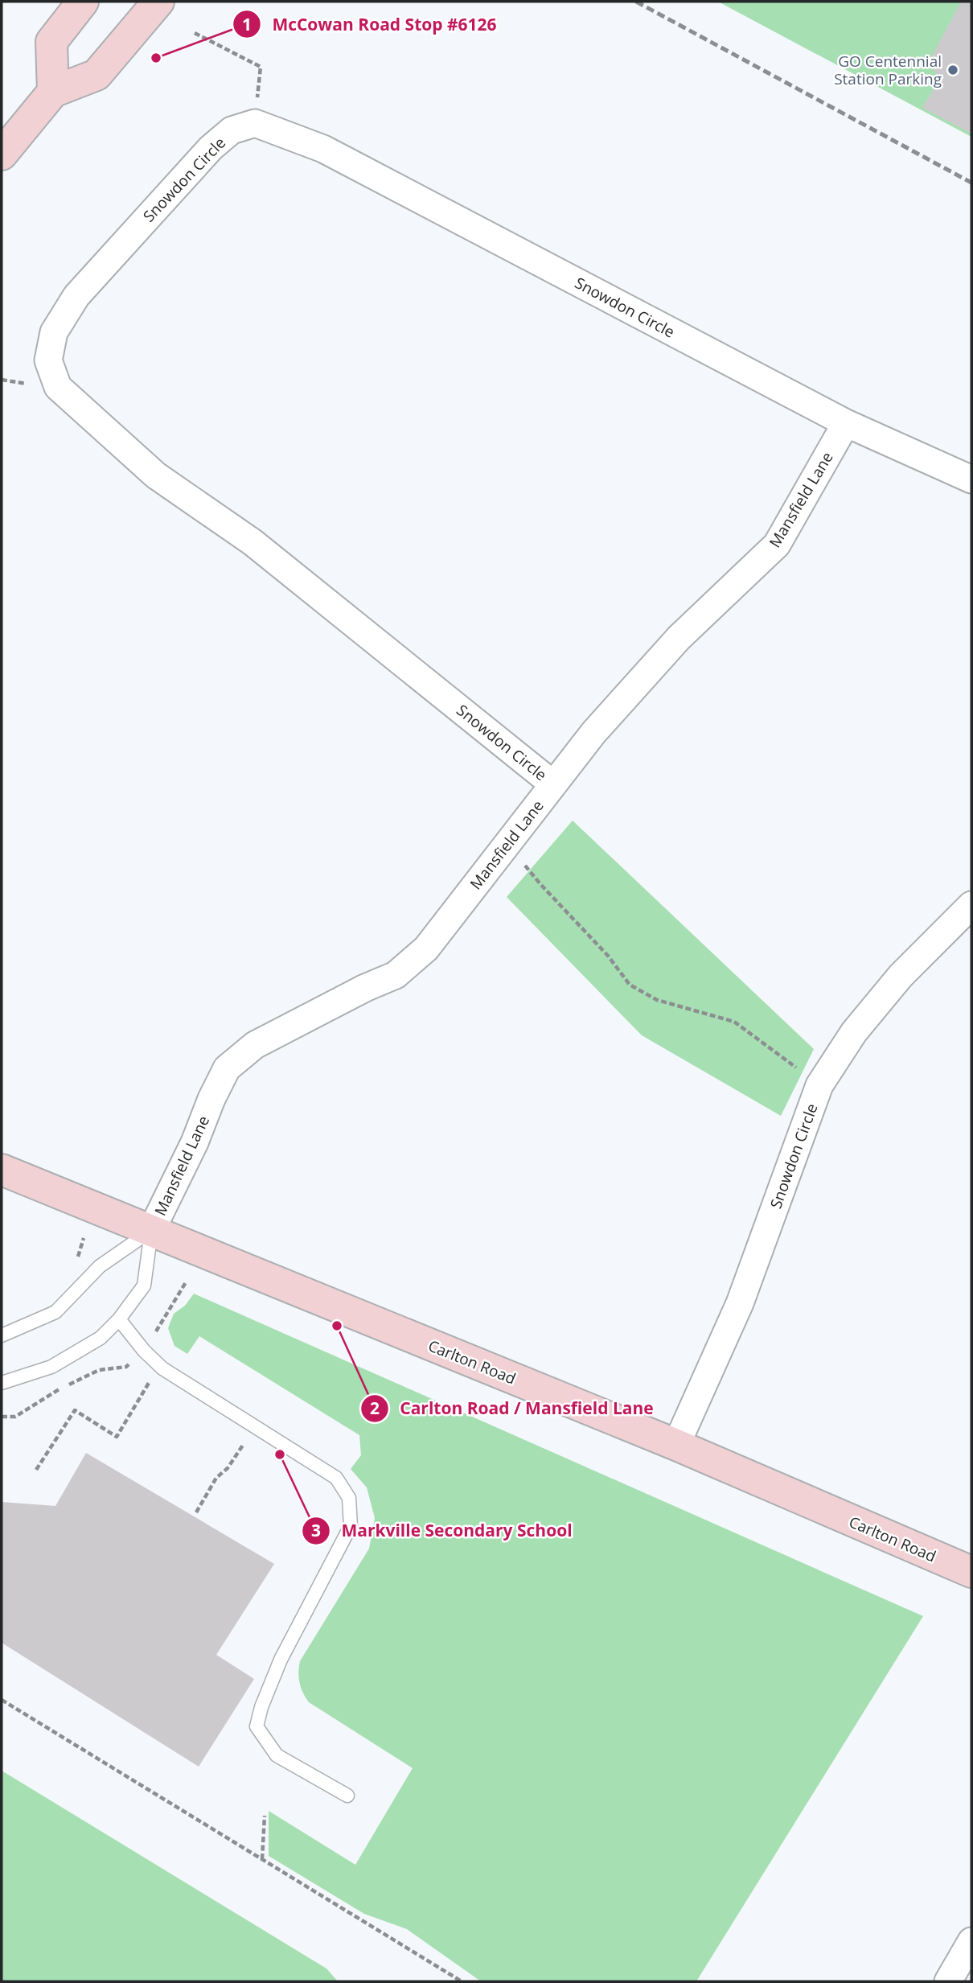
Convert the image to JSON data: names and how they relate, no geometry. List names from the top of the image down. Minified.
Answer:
{"streets":{"street":["Snowdon Circle","Mansfield Lane","Carlton Road"]},"crossings":[["Snowdon Circle","Mansfield Lane"],["Snowdon Circle","Carlton Road"],["Mansfield Lane","Carlton Road"]],"places":["McCowan Road Stop #6126","GO Centennial Station Parking","Carlton Road / Mansfield Lane","Markville Secondary School"]}
